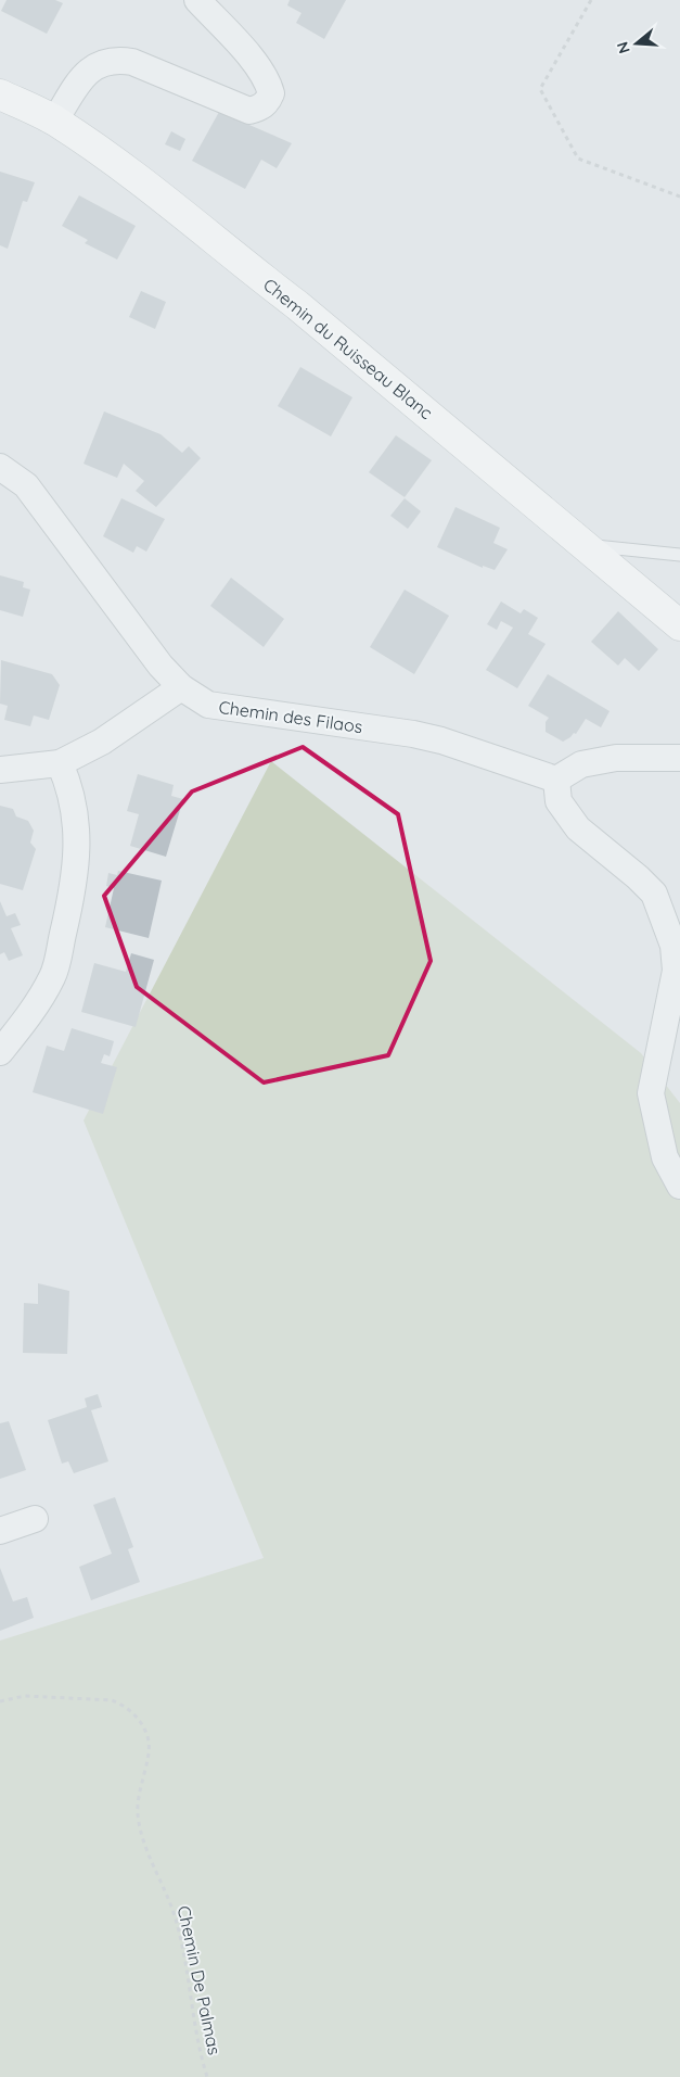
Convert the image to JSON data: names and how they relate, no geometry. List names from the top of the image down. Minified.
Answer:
{"streets":{"street":["Chemin du Ruisseau Blanc","Chemin des Filaos"],"path":["Chemin De Palmas"]},"north":"left"}
